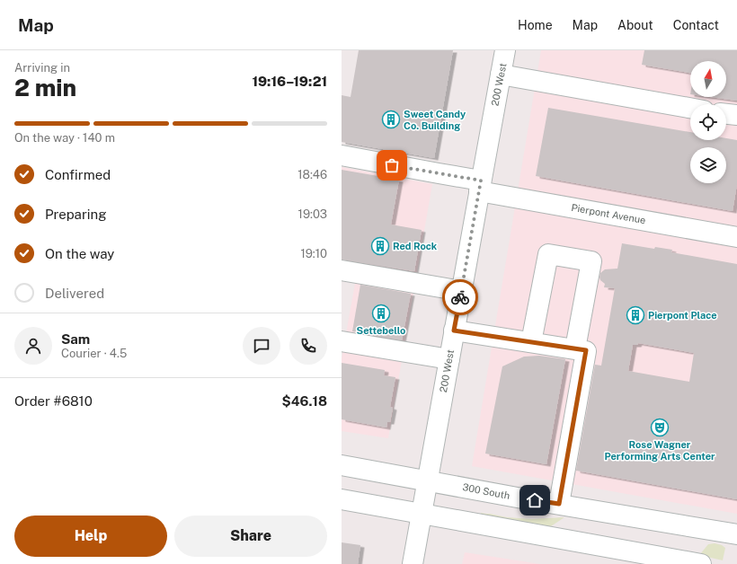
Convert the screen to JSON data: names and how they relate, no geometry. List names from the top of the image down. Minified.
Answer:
{"streets":{"street":["200 West","Pierpont Avenue","300 South"]},"crossings":[["200 West","Pierpont Avenue"],["200 West","300 South"]],"places":{"building":["Sweet Candy Co. Building","Red Rock","Settebello","Pierpont Place"],"theatre":["Rose Wagner Performing Arts Center"]},"north":"top","page":{"header":"Map","nav":["Home","Map","About","Contact"],"heading":["2 min","Arriving in","19:16–19:21"],"panel":["Sam","Courier · 4.5","Order #6810","$46.18"],"bar":"On the way · 140 m","list":[["Confirmed","18:46"],["Preparing","19:03"],["On the way","19:10"],"Delivered"],"buttons":["Help","Share"]}}
